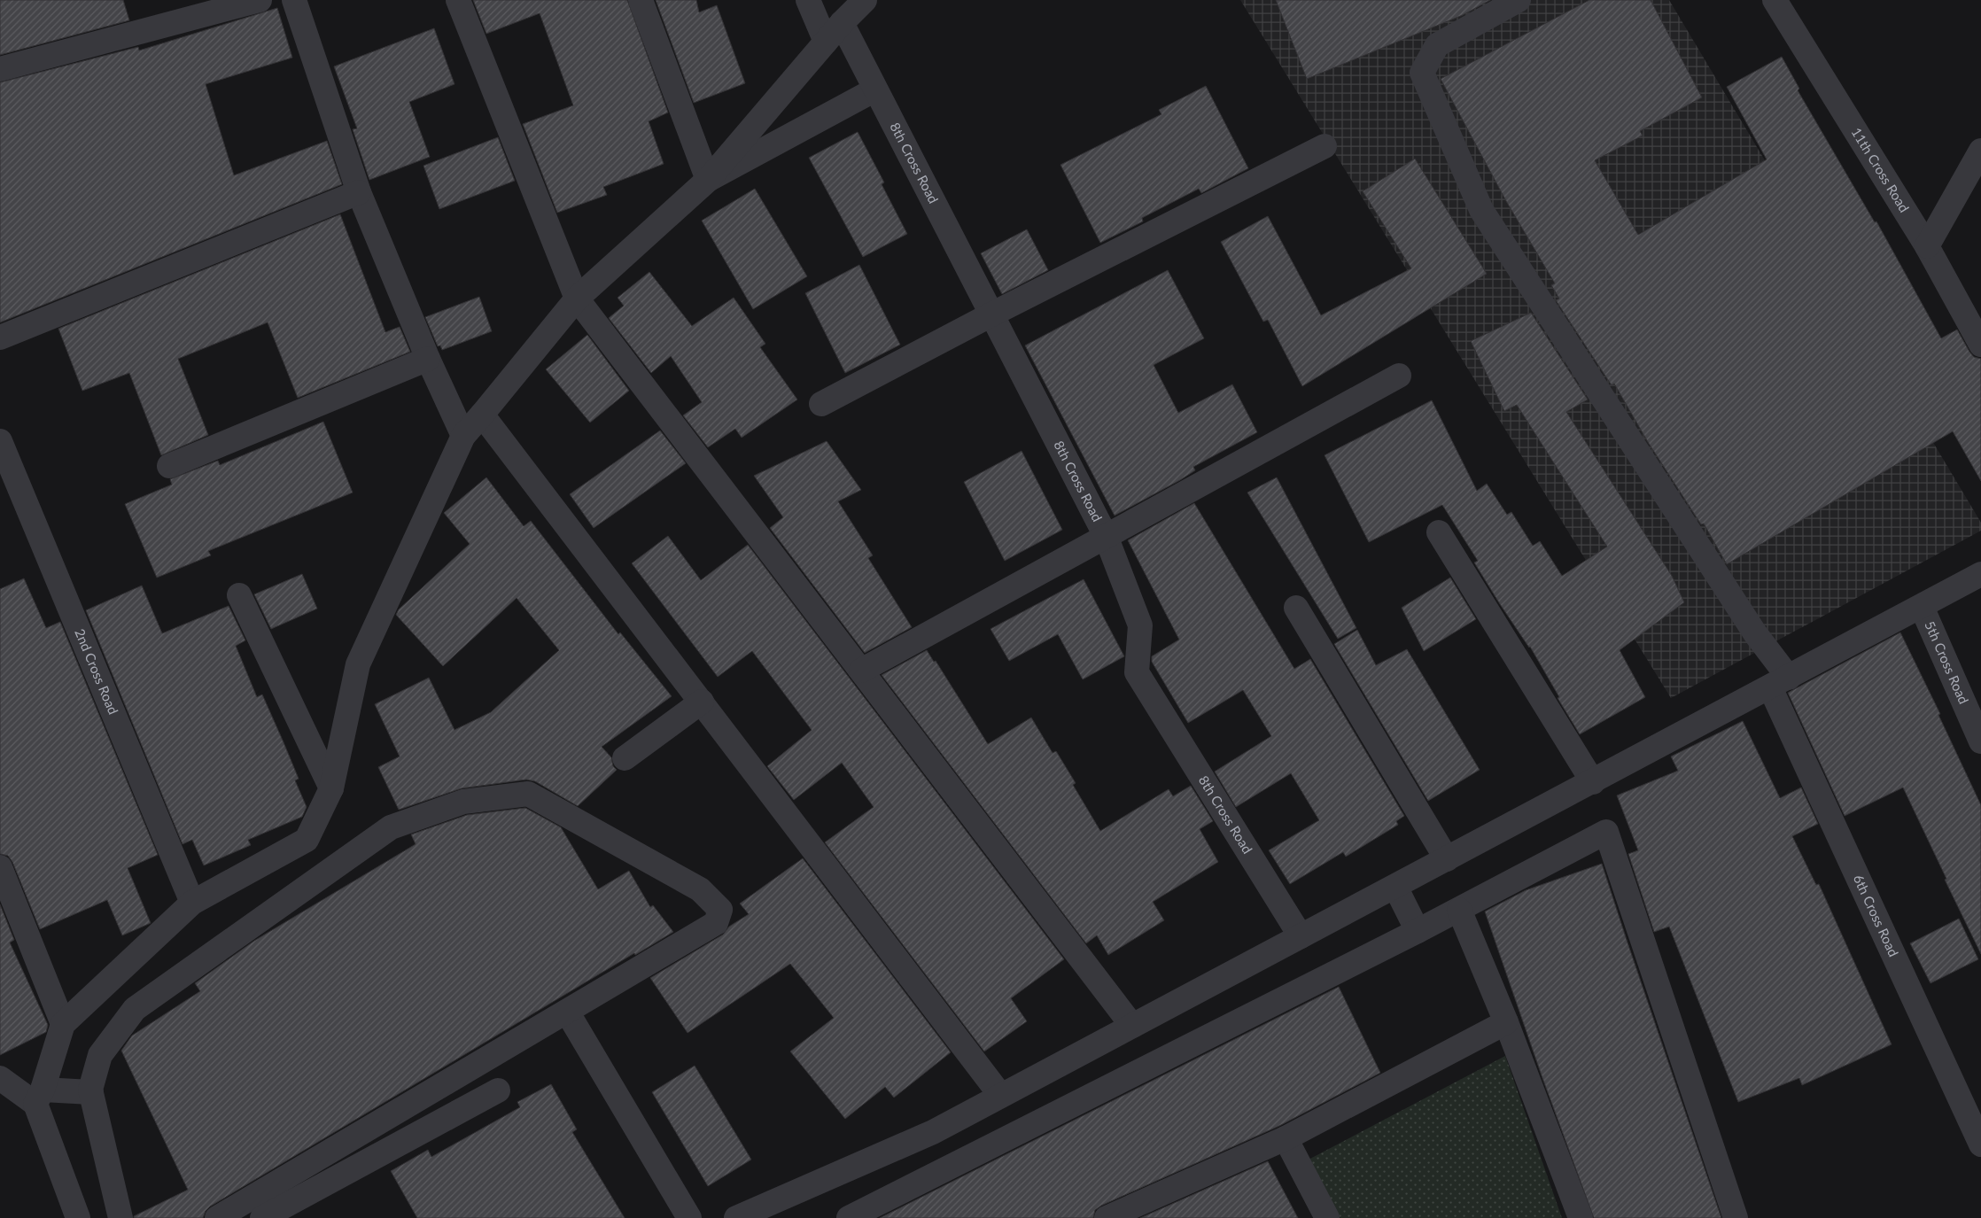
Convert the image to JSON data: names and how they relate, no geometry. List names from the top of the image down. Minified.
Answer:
{"streets":{"street":["8th Cross Road","11th Cross Road","5th Cross Road","2nd Cross Road","6th Cross Road"]}}
